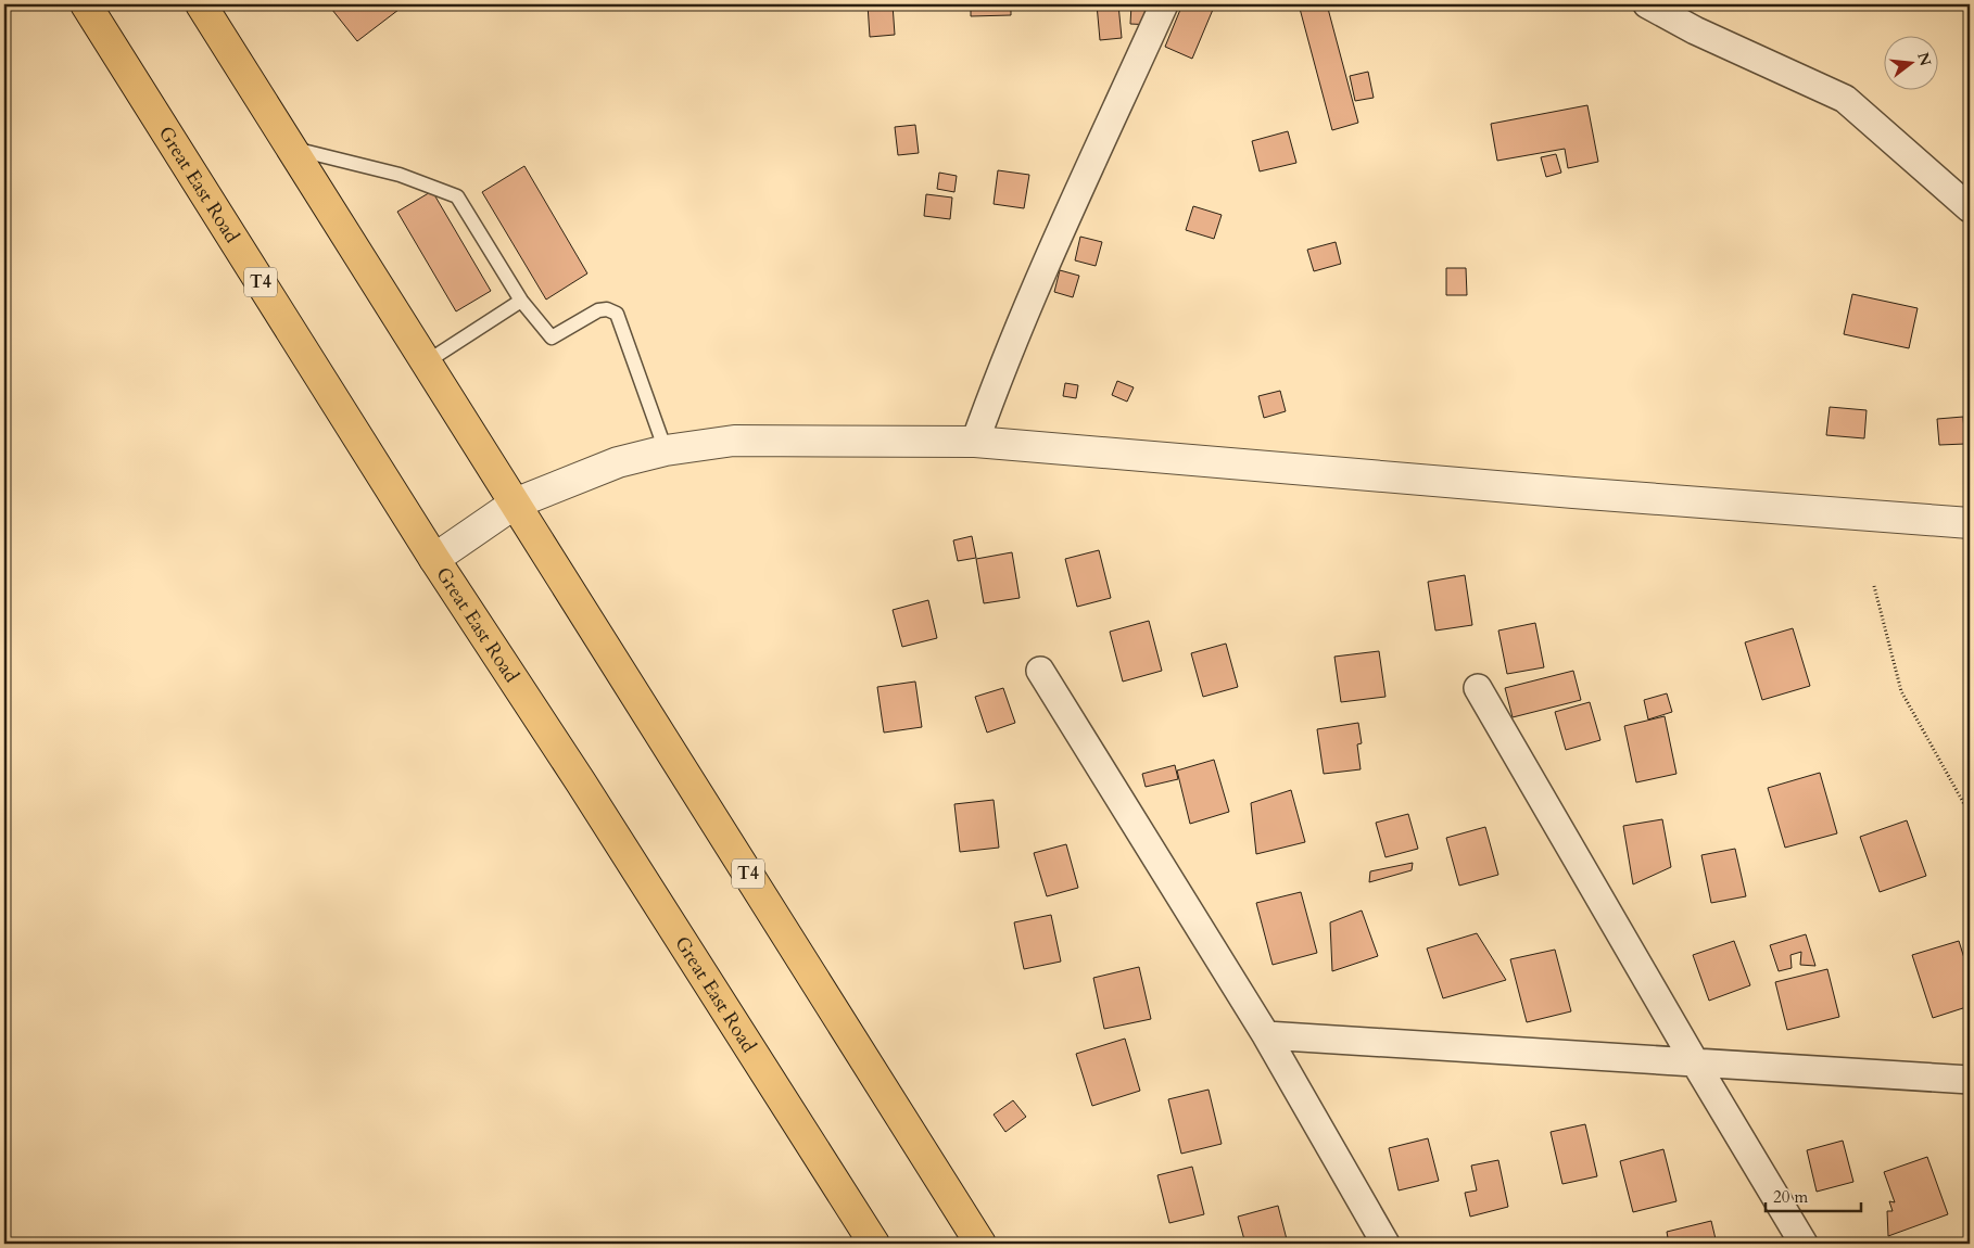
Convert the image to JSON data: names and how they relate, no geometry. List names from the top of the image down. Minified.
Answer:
{"streets":{"main road":["Great East Road","T4"]},"scale_bar":"20 m","north":"right"}
